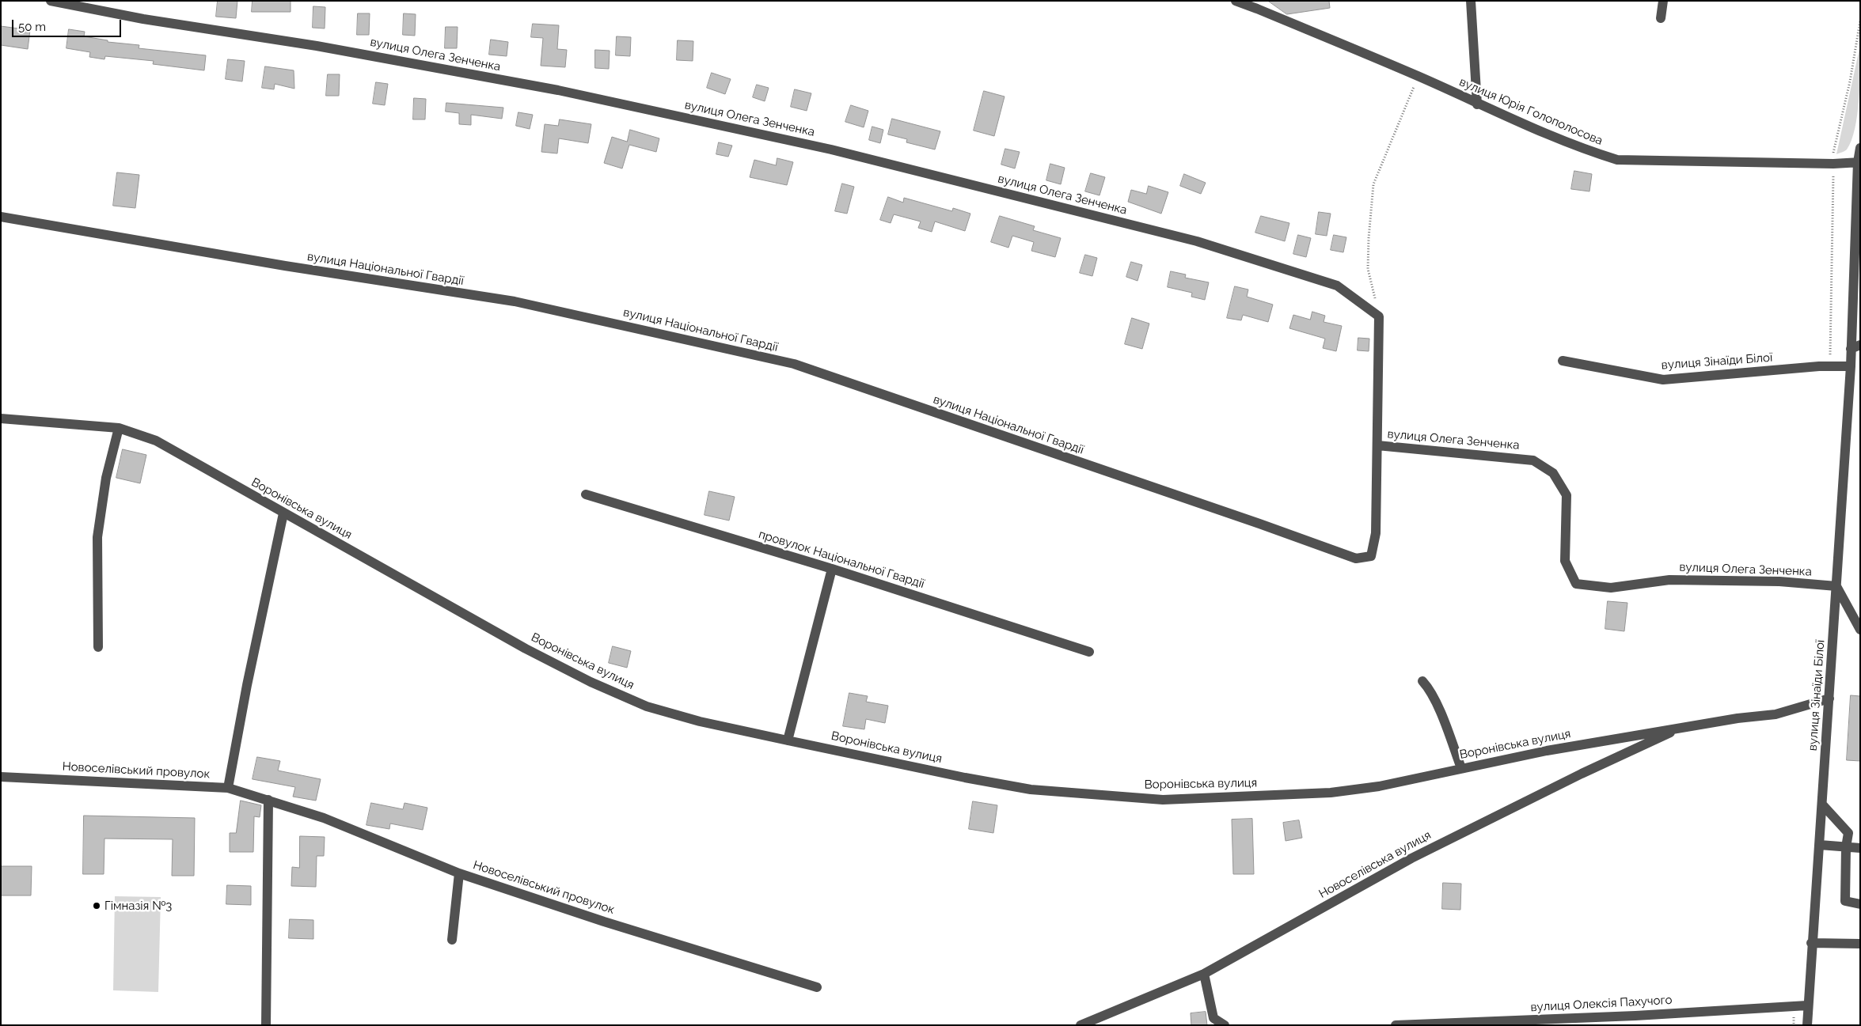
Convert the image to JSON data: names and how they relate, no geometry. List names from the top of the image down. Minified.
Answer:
{"streets":{"street":["вулиця Олега Зенченка","вулиця Юрія Голополосова","вулиця Національної Гвардії","вулиця Зінаїди Білої","Воронівська вулиця","провулок Національної Гвардії","Новоселівський провулок","Новоселівська вулиця","вулиця Олексія Пахучого"]},"crossings":[["вулиця Олега Зенченка","вулиця Національної Гвардії"],["вулиця Олега Зенченка","вулиця Зінаїди Білої"],["вулиця Юрія Голополосова","вулиця Зінаїди Білої"],["вулиця Зінаїди Білої","Воронівська вулиця"],["вулиця Зінаїди Білої","вулиця Олексія Пахучого"],["Воронівська вулиця","Новоселівська вулиця"]],"places":["Гімназія №3"],"scale_bar":"50 m"}
